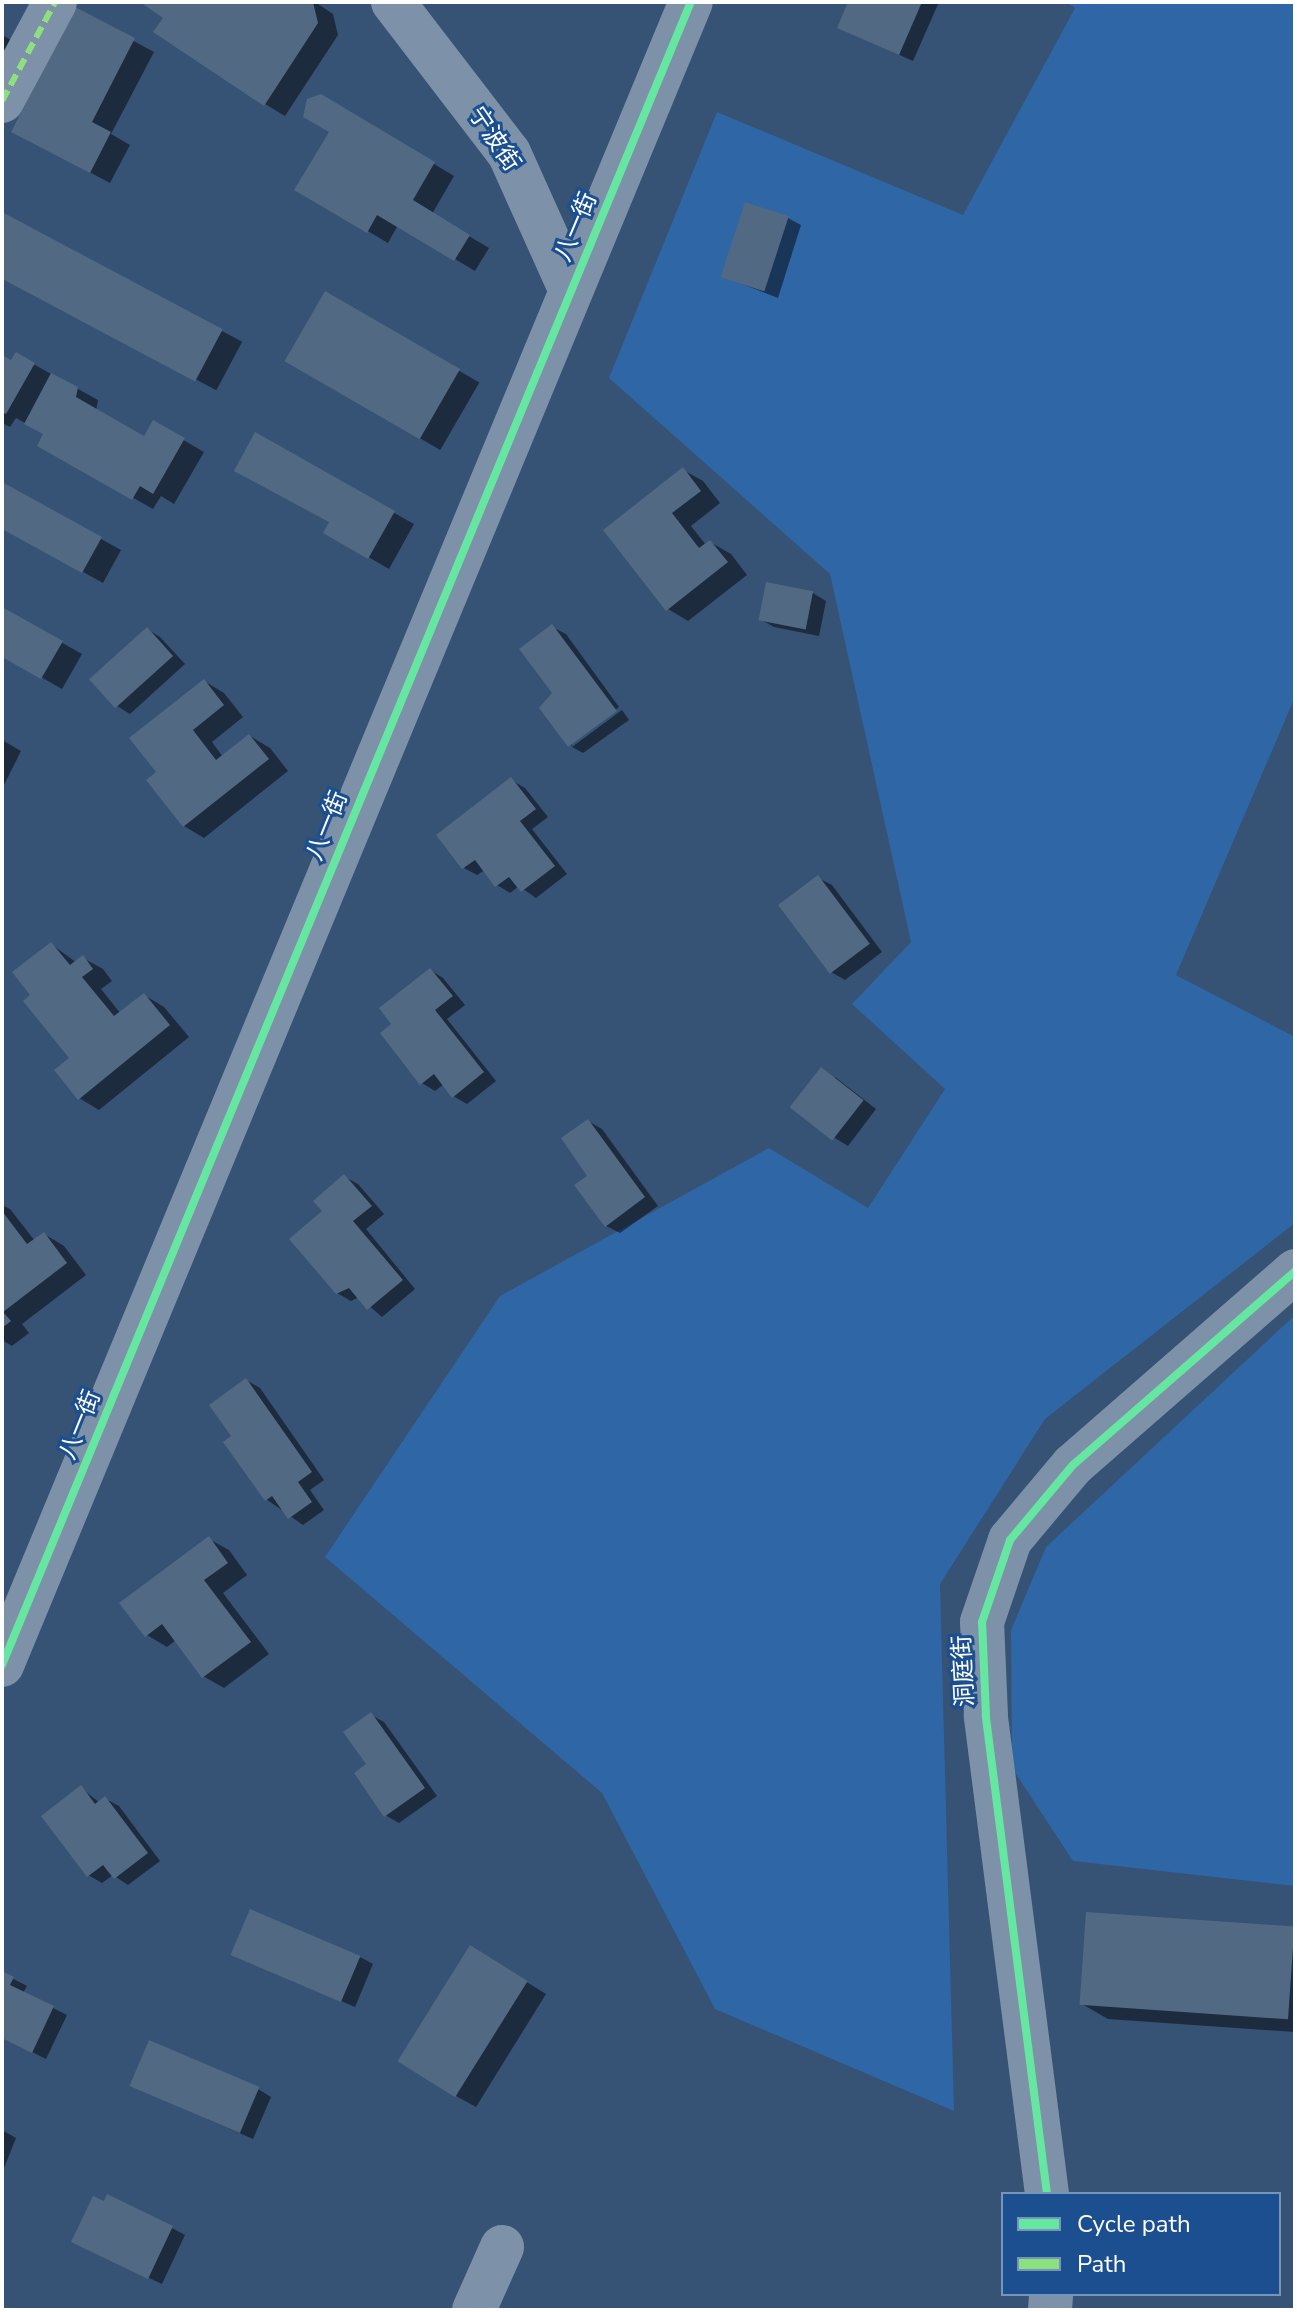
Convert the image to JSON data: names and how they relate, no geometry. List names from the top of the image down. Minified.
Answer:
{"streets":{"street":["宁波街","八一街","洞庭街"]},"crossings":[["宁波街","八一街"]],"legend":["Cycle path","Path"]}
